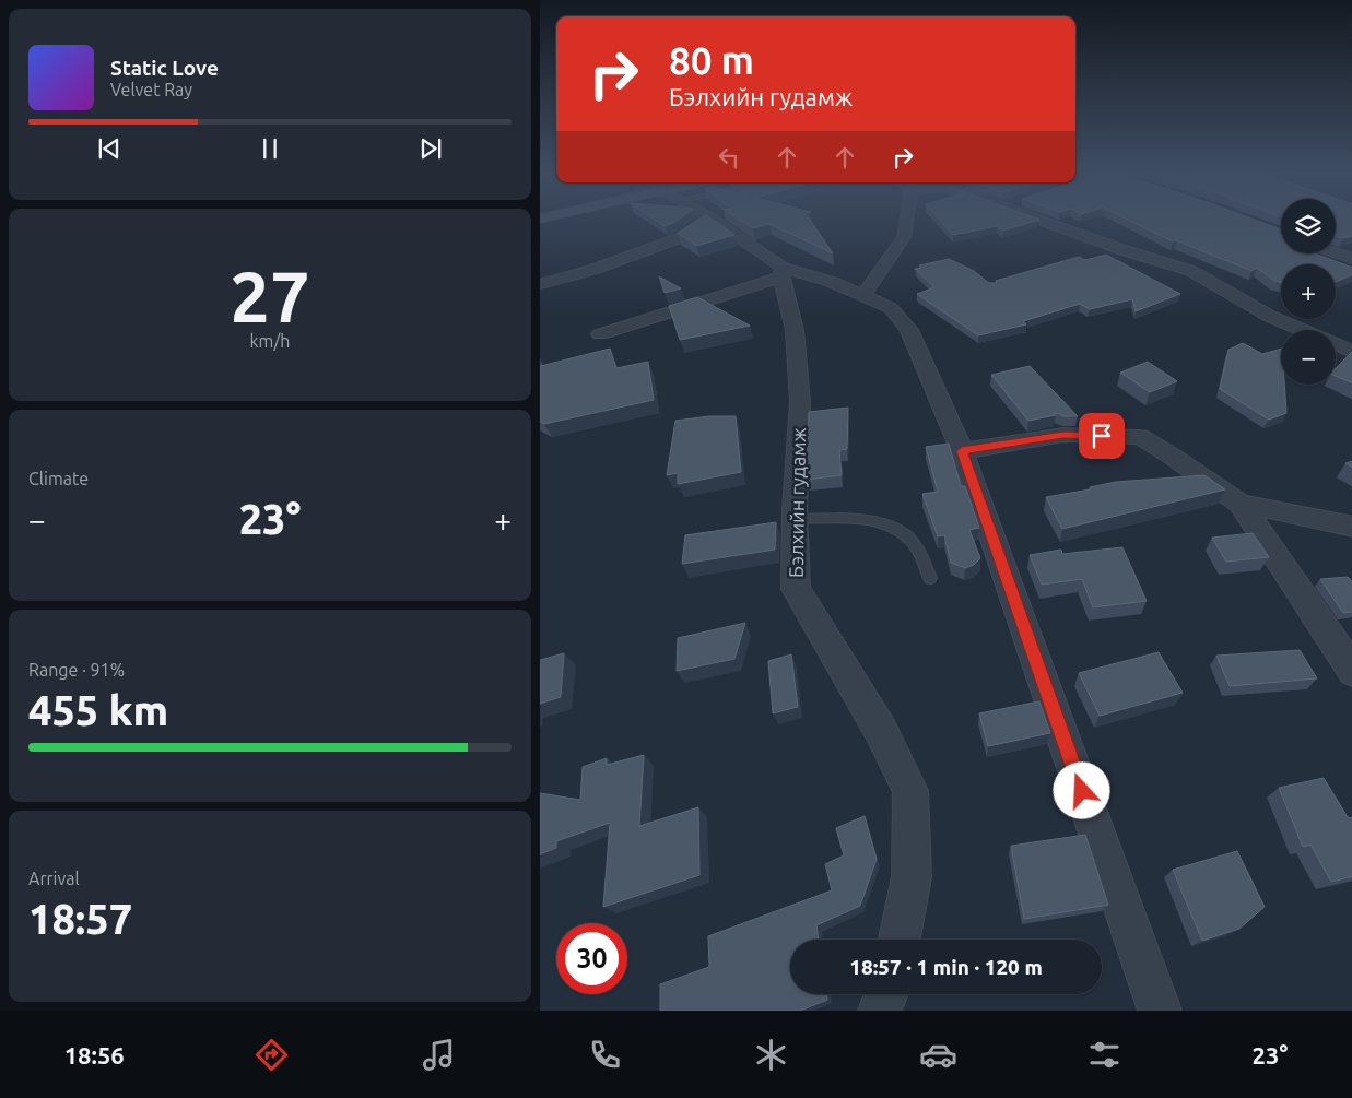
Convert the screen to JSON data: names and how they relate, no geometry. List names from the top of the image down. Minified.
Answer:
{"streets":{"street":["Бэлхийн гудамж"]},"page":{"turn":["80 m","Бэлхийн гудамж"],"song":["Static Love","Velvet Ray"],"map_buttons":["+","−"],"tile":[["27","km/h"],"Climate",["Range · 91%","455 km"],["Arrival","18:57"]],"heat":["−","23°","+"],"limit":"30","trip":"18:57 · 1 min · 120 m","tabs":["18:56","23°"]}}
